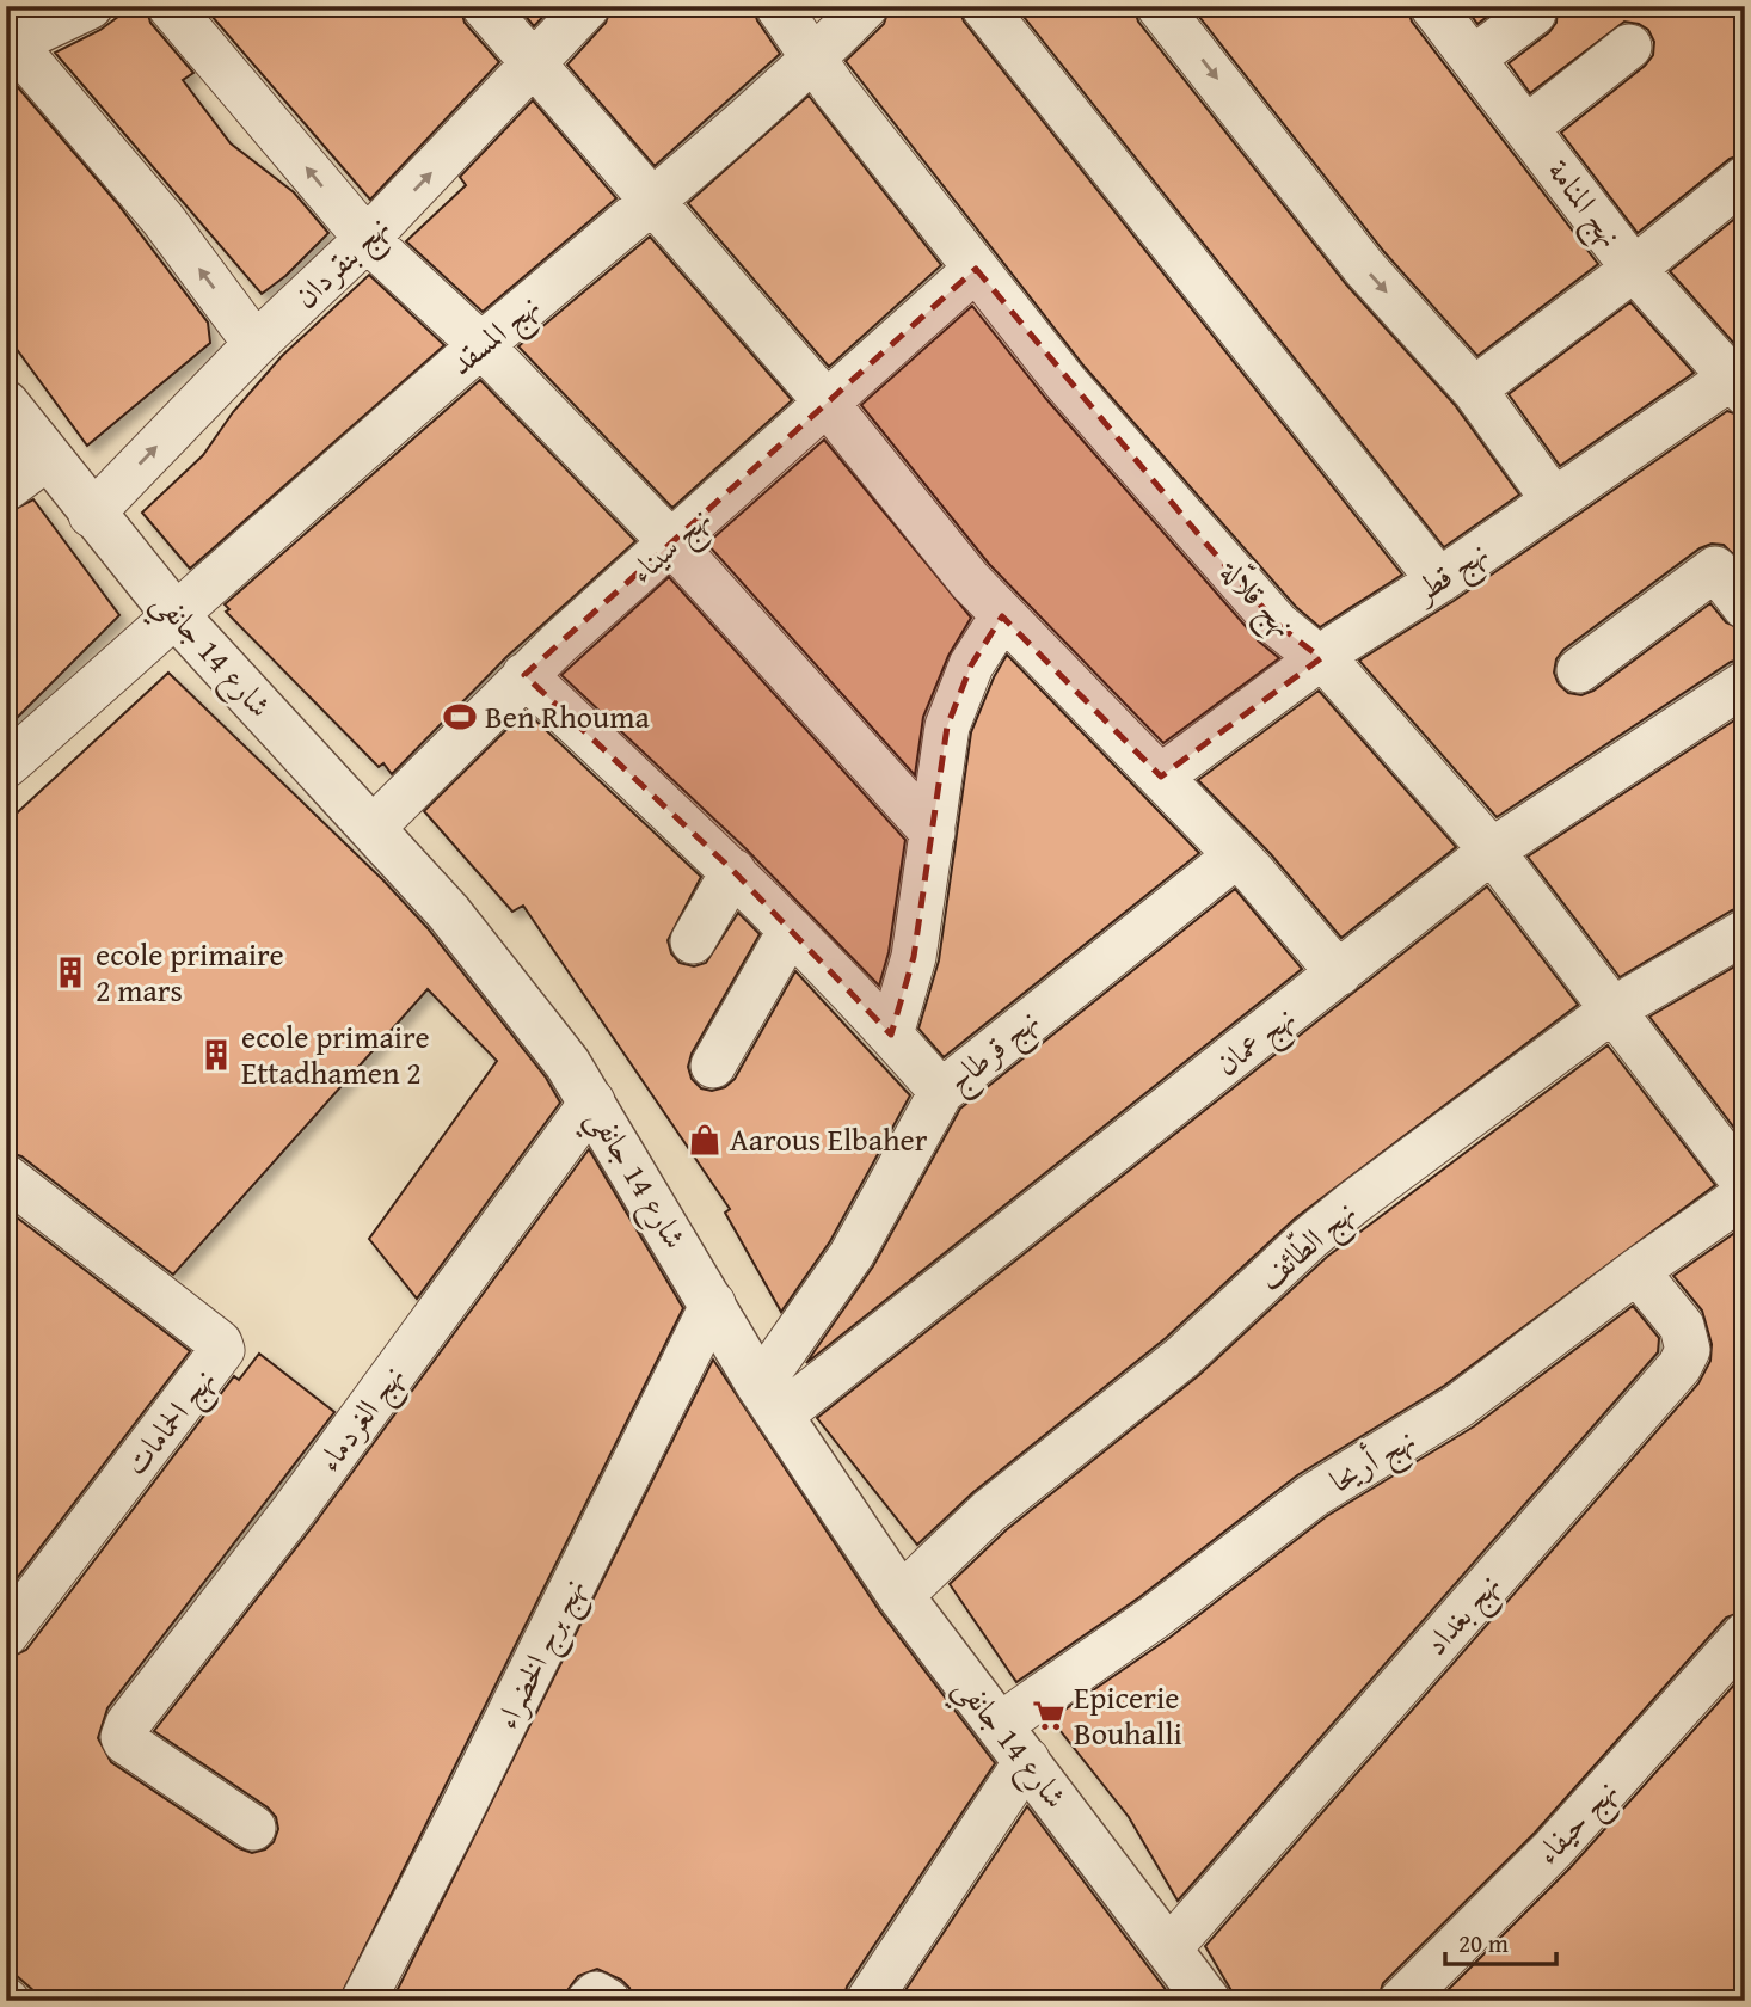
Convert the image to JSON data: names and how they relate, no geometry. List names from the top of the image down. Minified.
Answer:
{"streets":{"street":["نهج المنامة","نهج بنقردان","نهج المسقد","نهج سيناء","نهج قطر","نهج قلاّلة","شارع 14 جانفي","نهج عمان","نهج قرطاج","نهج الطّائف","نهج الغردماء","نهج الحمامات","نهج أريحا","نهج بغداد","نهج برج الخضراء","نهج حيفاء"]},"crossings":[["نهج المنامة","نهج قطر"],["نهج بنقردان","شارع 14 جانفي"],["نهج المسقد","نهج قلاّلة"],["نهج المسقد","شارع 14 جانفي"],["نهج سيناء","نهج قلاّلة"],["نهج سيناء","شارع 14 جانفي"],["نهج قطر","نهج قلاّلة"],["نهج قلاّلة","نهج عمان"],["نهج قلاّلة","نهج الطّائف"],["شارع 14 جانفي","نهج عمان"],["شارع 14 جانفي","نهج قرطاج"],["شارع 14 جانفي","نهج الطّائف"],["شارع 14 جانفي","نهج الغردماء"],["شارع 14 جانفي","نهج أريحا"],["شارع 14 جانفي","نهج بغداد"],["شارع 14 جانفي","نهج برج الخضراء"],["نهج عمان","نهج قرطاج"],["نهج أريحا","نهج بغداد"]],"one_way":["نهج بنقردان"],"places":{"sports":["Ben Rhouma"],"building":["ecole primaire 2 mars","ecole primaire Ettadhamen 2"],"shop":["Aarous Elbaher"],"supermarket":["Epicerie Bouhalli"]},"scale_bar":"20 m"}
